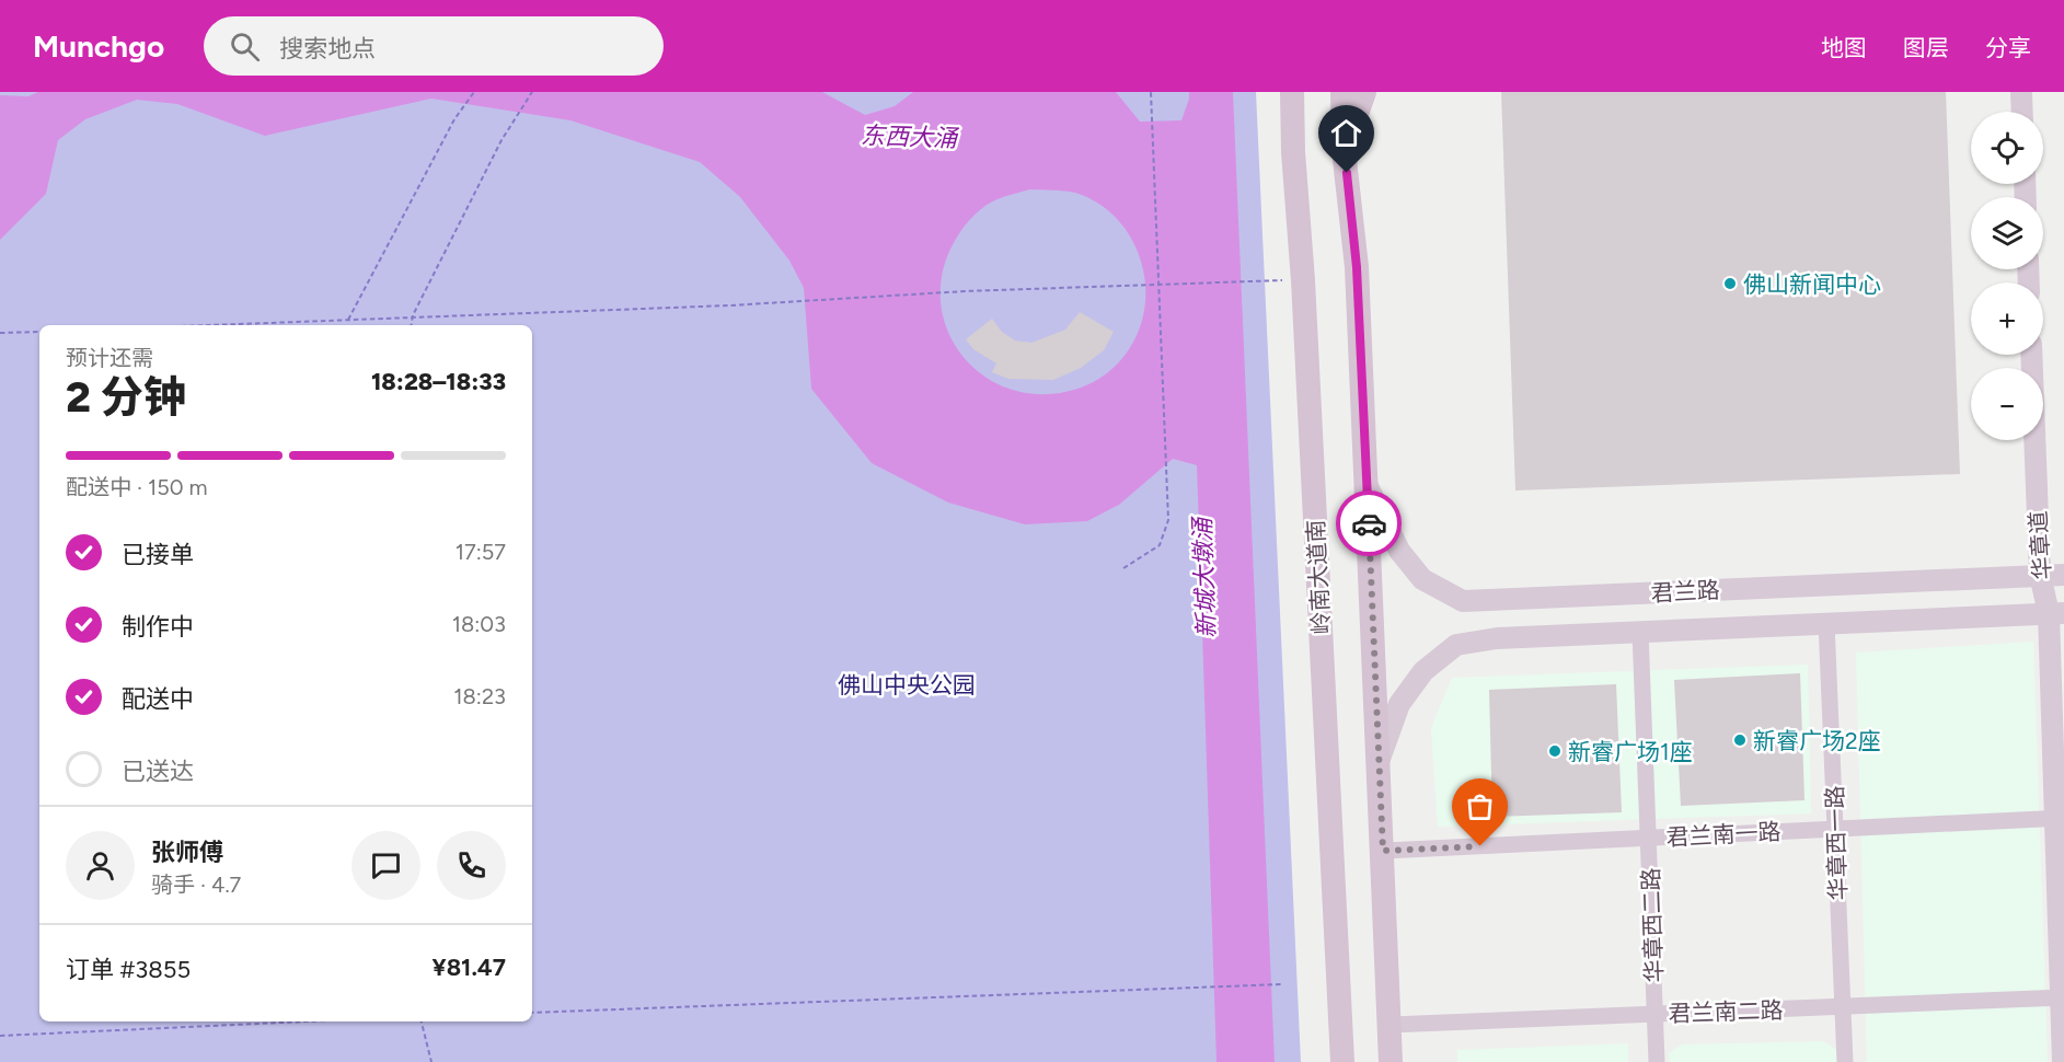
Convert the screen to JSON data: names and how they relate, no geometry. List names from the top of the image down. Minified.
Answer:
{"streets":{"main road":["岭南大道南"],"street":["华章道","君兰路","君兰南一路","华章西一路","华章西二路","君兰南二路"]},"crossings":[["华章道","君兰路"],["华章道","君兰南一路"],["华章道","君兰南二路"],["君兰路","华章西一路"],["君兰路","华章西二路"],["君兰南一路","华章西一路"],["君兰南一路","华章西二路"],["华章西一路","君兰南二路"],["华章西二路","君兰南二路"]],"water":["东西大涌","新城大墩涌"],"parks":["佛山中央公园"],"places":["佛山新闻中心","新睿广场2座","新睿广场1座"],"page":{"header":"Munchgo","search":"搜索地点","nav":["地图","图层","分享"],"map_buttons":["+","−"],"heading":["2 分钟","预计还需","18:28–18:33"],"panel":["张师傅","骑手 · 4.7","订单 #3855","¥81.47"],"bar":"配送中 · 150 m","list":[["已接单","17:57"],["制作中","18:03"],["配送中","18:23"],"已送达"]}}
